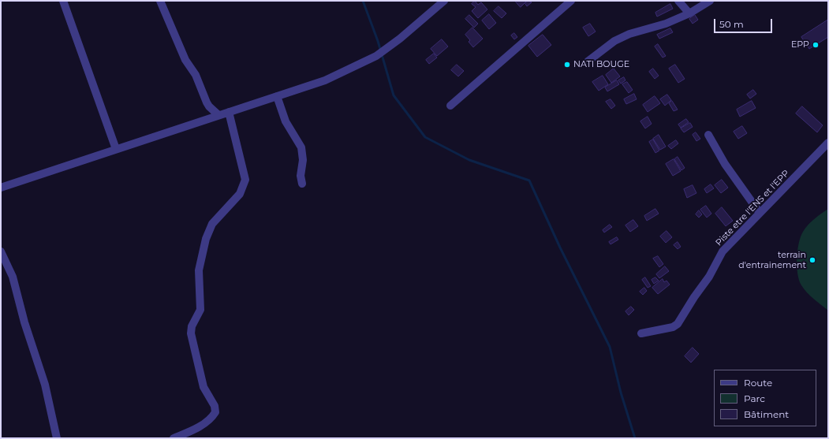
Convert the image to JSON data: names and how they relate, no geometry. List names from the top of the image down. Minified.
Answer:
{"streets":{"street":["Piste etre l'ENS et l'EPP"]},"places":["EPP","NATI BOUGE","terrain d'entrainement"],"legend":["Route","Parc","Bâtiment"],"scale_bar":"50 m"}
